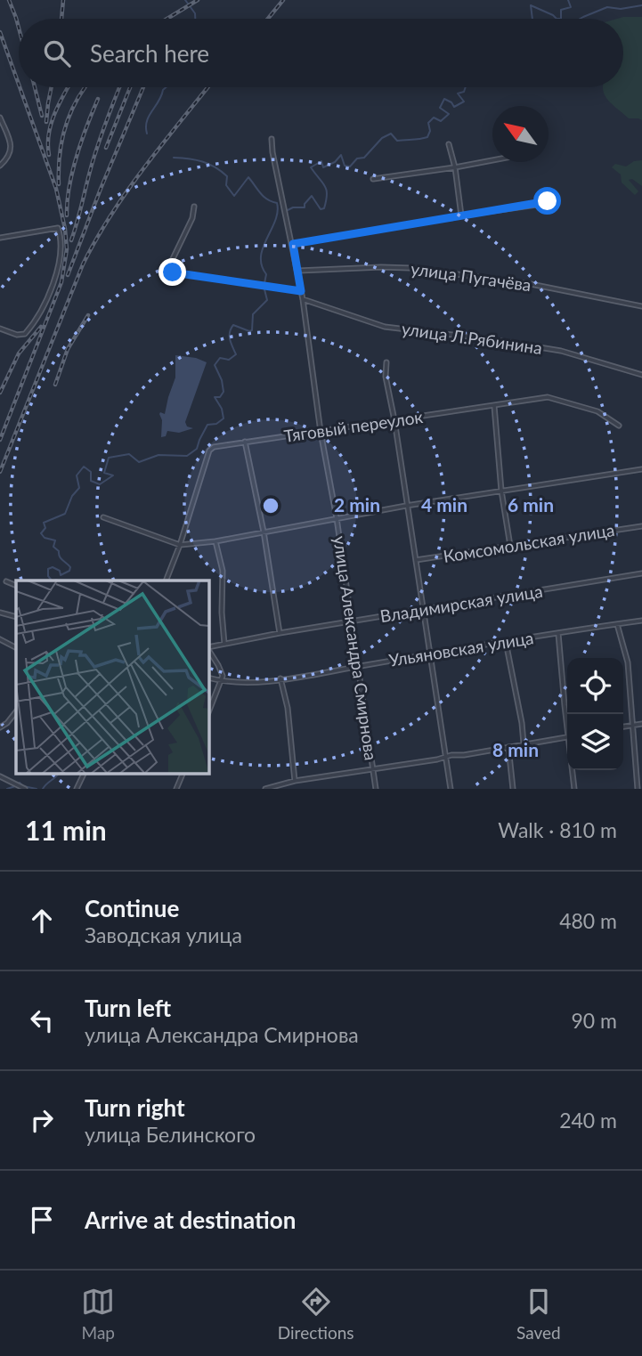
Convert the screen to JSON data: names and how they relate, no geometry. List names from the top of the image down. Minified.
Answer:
{"streets":{"street":["улица Пугачёва","улица Л.Рябинина","Тяговый переулок","Комсомольская улица","Владимирская улица","улица Александра Смирнова","Ульяновская улица"]},"crossings":[["улица Пугачёва","улица Александра Смирнова"],["улица Л.Рябинина","улица Александра Смирнова"],["Тяговый переулок","улица Александра Смирнова"],["Владимирская улица","улица Александра Смирнова"],["улица Александра Смирнова","Ульяновская улица"]],"north":"top left","page":{"search":"Search here","heading":["11 min","Walk · 810 m"],"list":[["Continue","Заводская улица","480 m"],["Turn left","улица Александра Смирнова","90 m"],["Turn right","улица Белинского","240 m"],"Arrive at destination"],"nav":["Map","Directions","Saved"]},"rings":["2 min","4 min","6 min","8 min"]}
